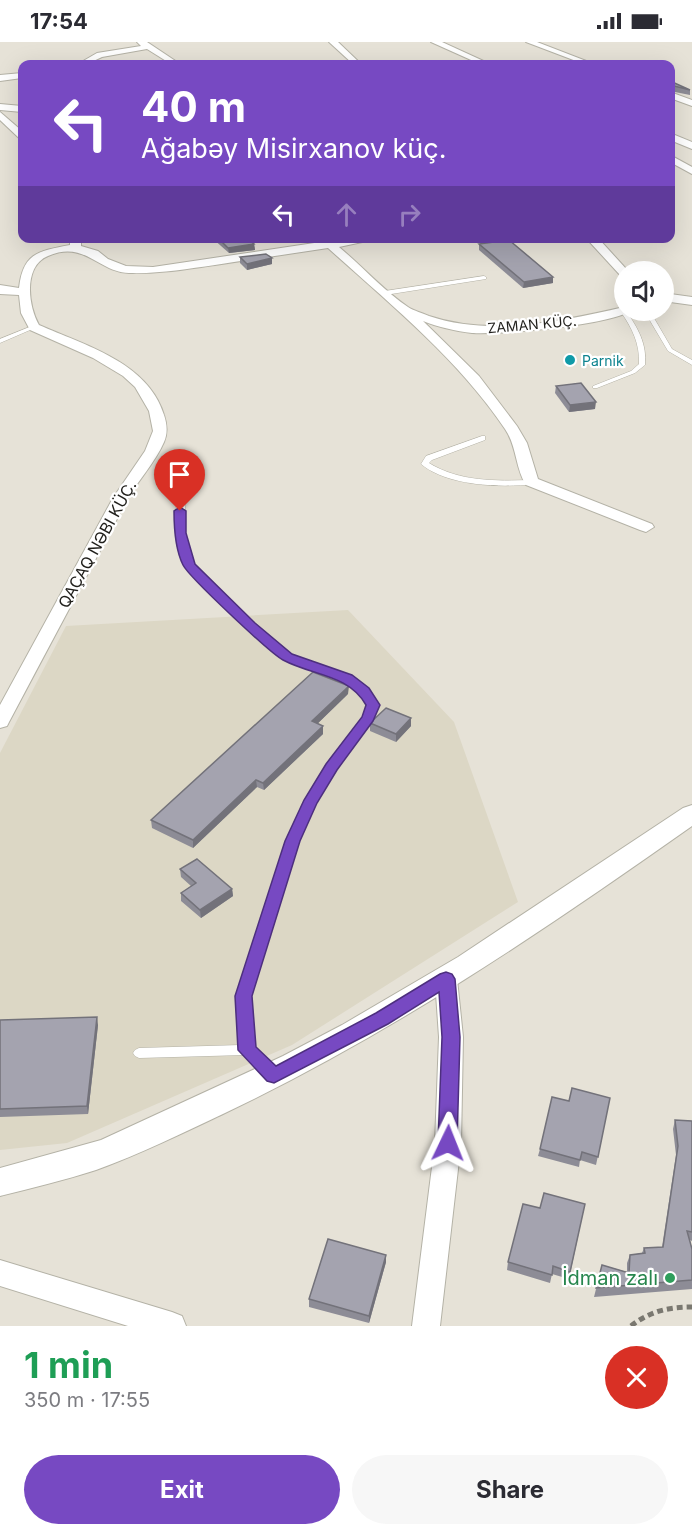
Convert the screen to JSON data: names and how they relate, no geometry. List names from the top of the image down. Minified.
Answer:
{"streets":{"street":["ZAMAN KÜÇ.","QAÇAQ NƏBI KÜÇ."]},"places":["Parnik","İdman zalı"],"page":{"status":"17:54","turn":["40 m","Ağabəy Misirxanov küç."],"heading":["1 min","350 m · 17:55"],"buttons":["Exit","Share"]}}
